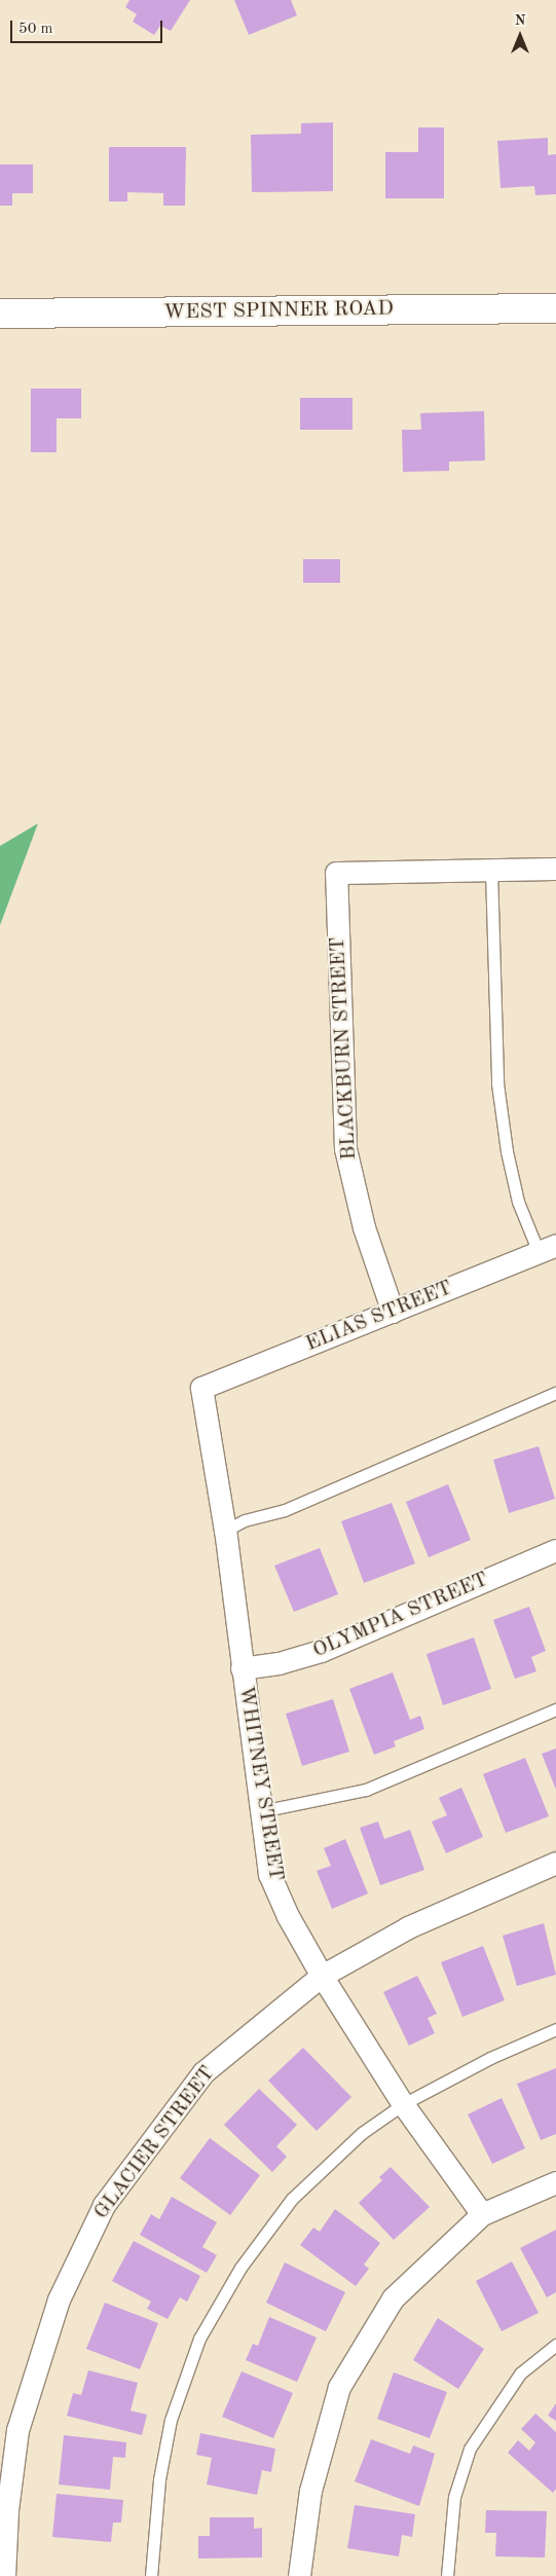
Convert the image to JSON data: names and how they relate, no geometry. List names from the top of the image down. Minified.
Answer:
{"streets":{"street":["WEST SPINNER ROAD","BLACKBURN STREET","ELIAS STREET","OLYMPIA STREET","WHITNEY STREET","GLACIER STREET"]},"crossings":[["BLACKBURN STREET","ELIAS STREET"],["ELIAS STREET","WHITNEY STREET"],["OLYMPIA STREET","WHITNEY STREET"],["WHITNEY STREET","GLACIER STREET"]],"scale_bar":"50 m","north":"top"}
